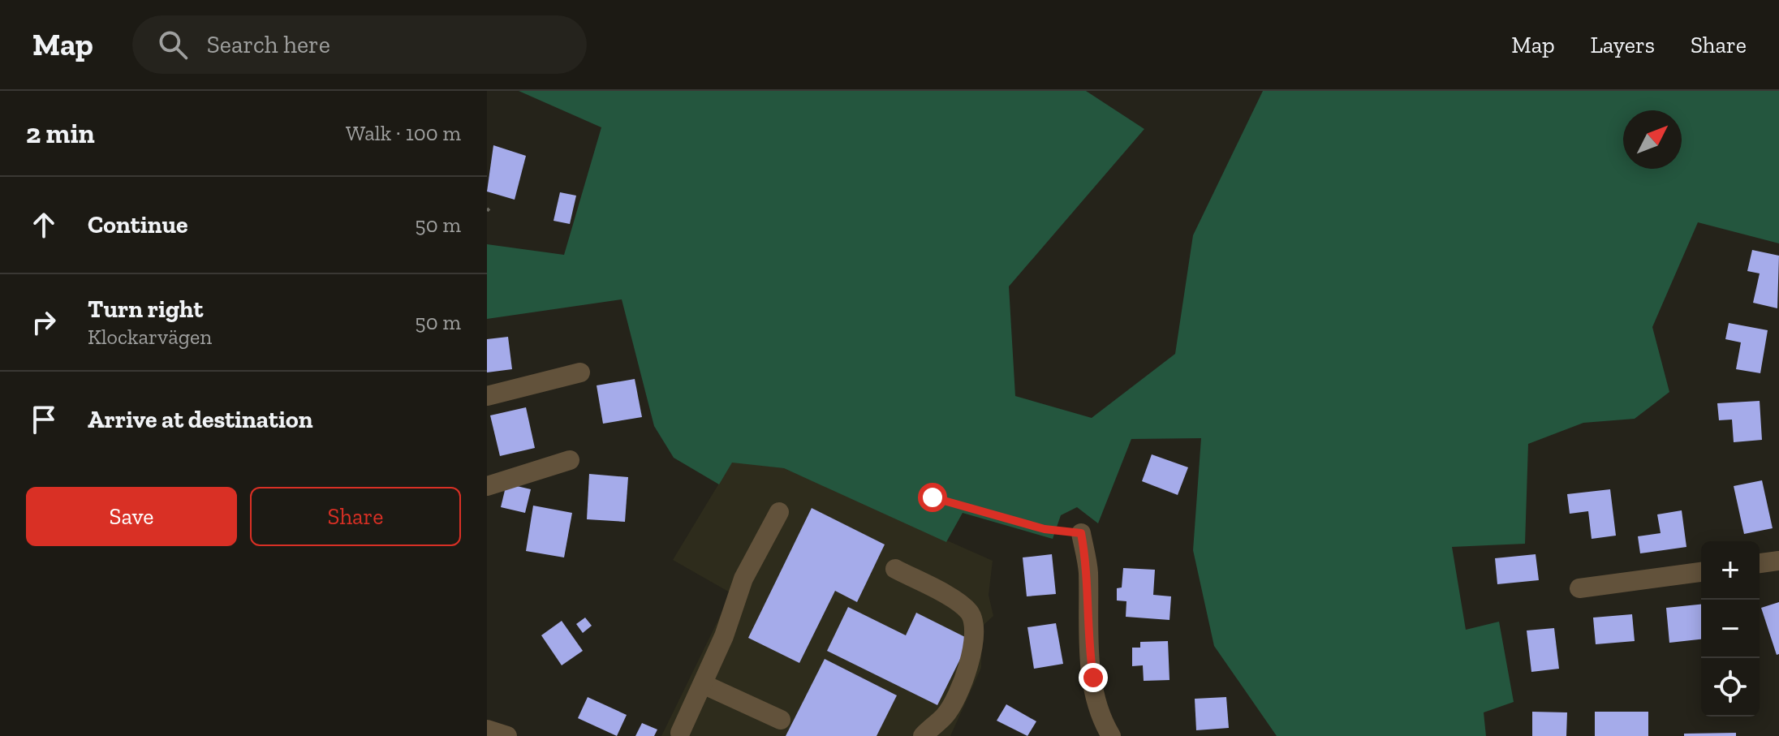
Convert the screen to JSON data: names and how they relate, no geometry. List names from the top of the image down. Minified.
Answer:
{"north":"top right","page":{"header":"Map","search":"Search here","nav":["Map","Layers","Share"],"heading":["2 min","Walk · 100 m"],"list":[["Continue","50 m"],["Turn right","Klockarvägen","50 m"],"Arrive at destination"],"buttons":["Save","Share"],"map_buttons":["+","−"]}}
